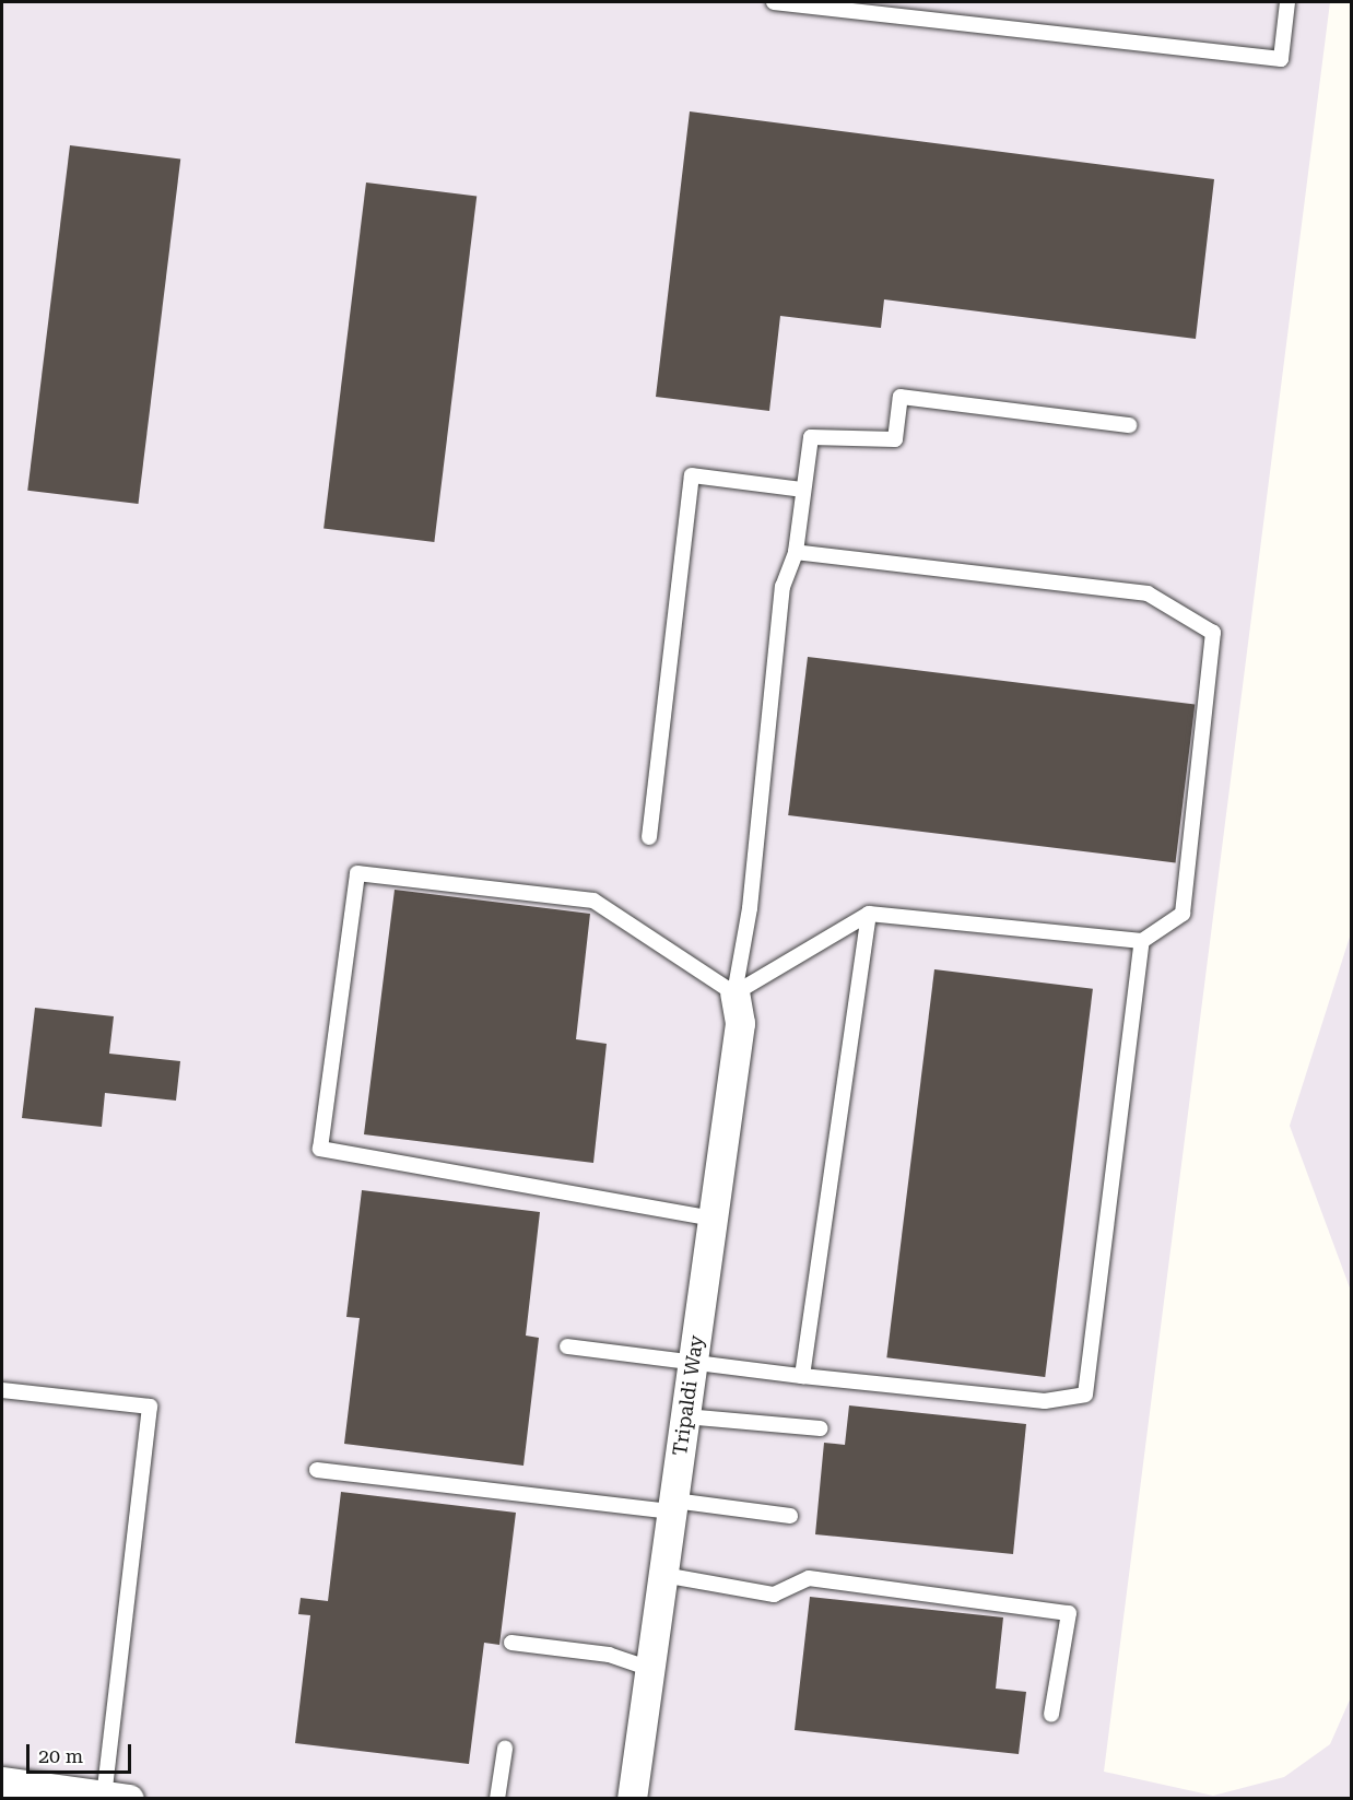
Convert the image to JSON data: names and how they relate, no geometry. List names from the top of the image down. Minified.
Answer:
{"streets":{"street":["Tripaldi Way"]},"scale_bar":"20 m"}
